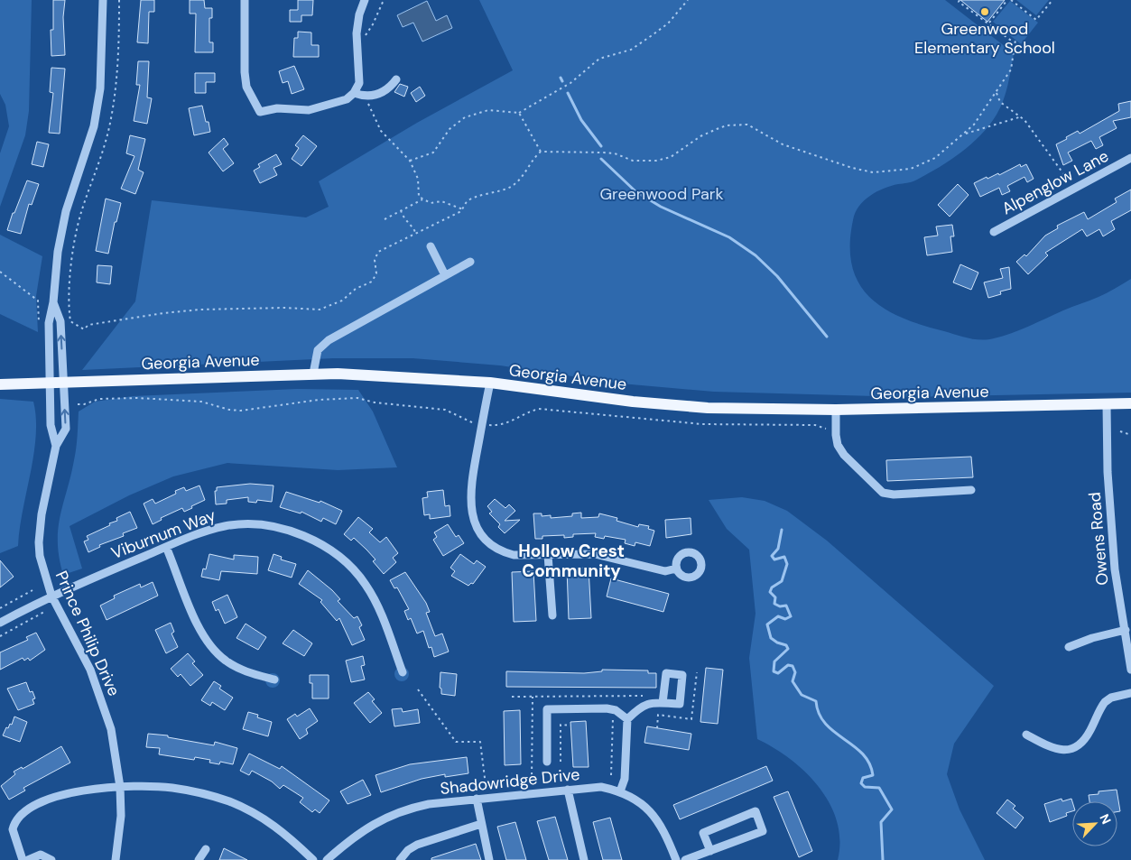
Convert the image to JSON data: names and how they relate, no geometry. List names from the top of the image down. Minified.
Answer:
{"streets":{"main road":["Georgia Avenue"],"street":["Alpenglow Lane","Viburnum Way","Owens Road","Prince Philip Drive","Shadowridge Drive"]},"crossings":[["Georgia Avenue","Owens Road"],["Georgia Avenue","Prince Philip Drive"],["Viburnum Way","Prince Philip Drive"]],"districts":["Hollow Crest Community"],"parks":["Greenwood Park"],"places":["Greenwood Elementary School"],"north":"top right"}
